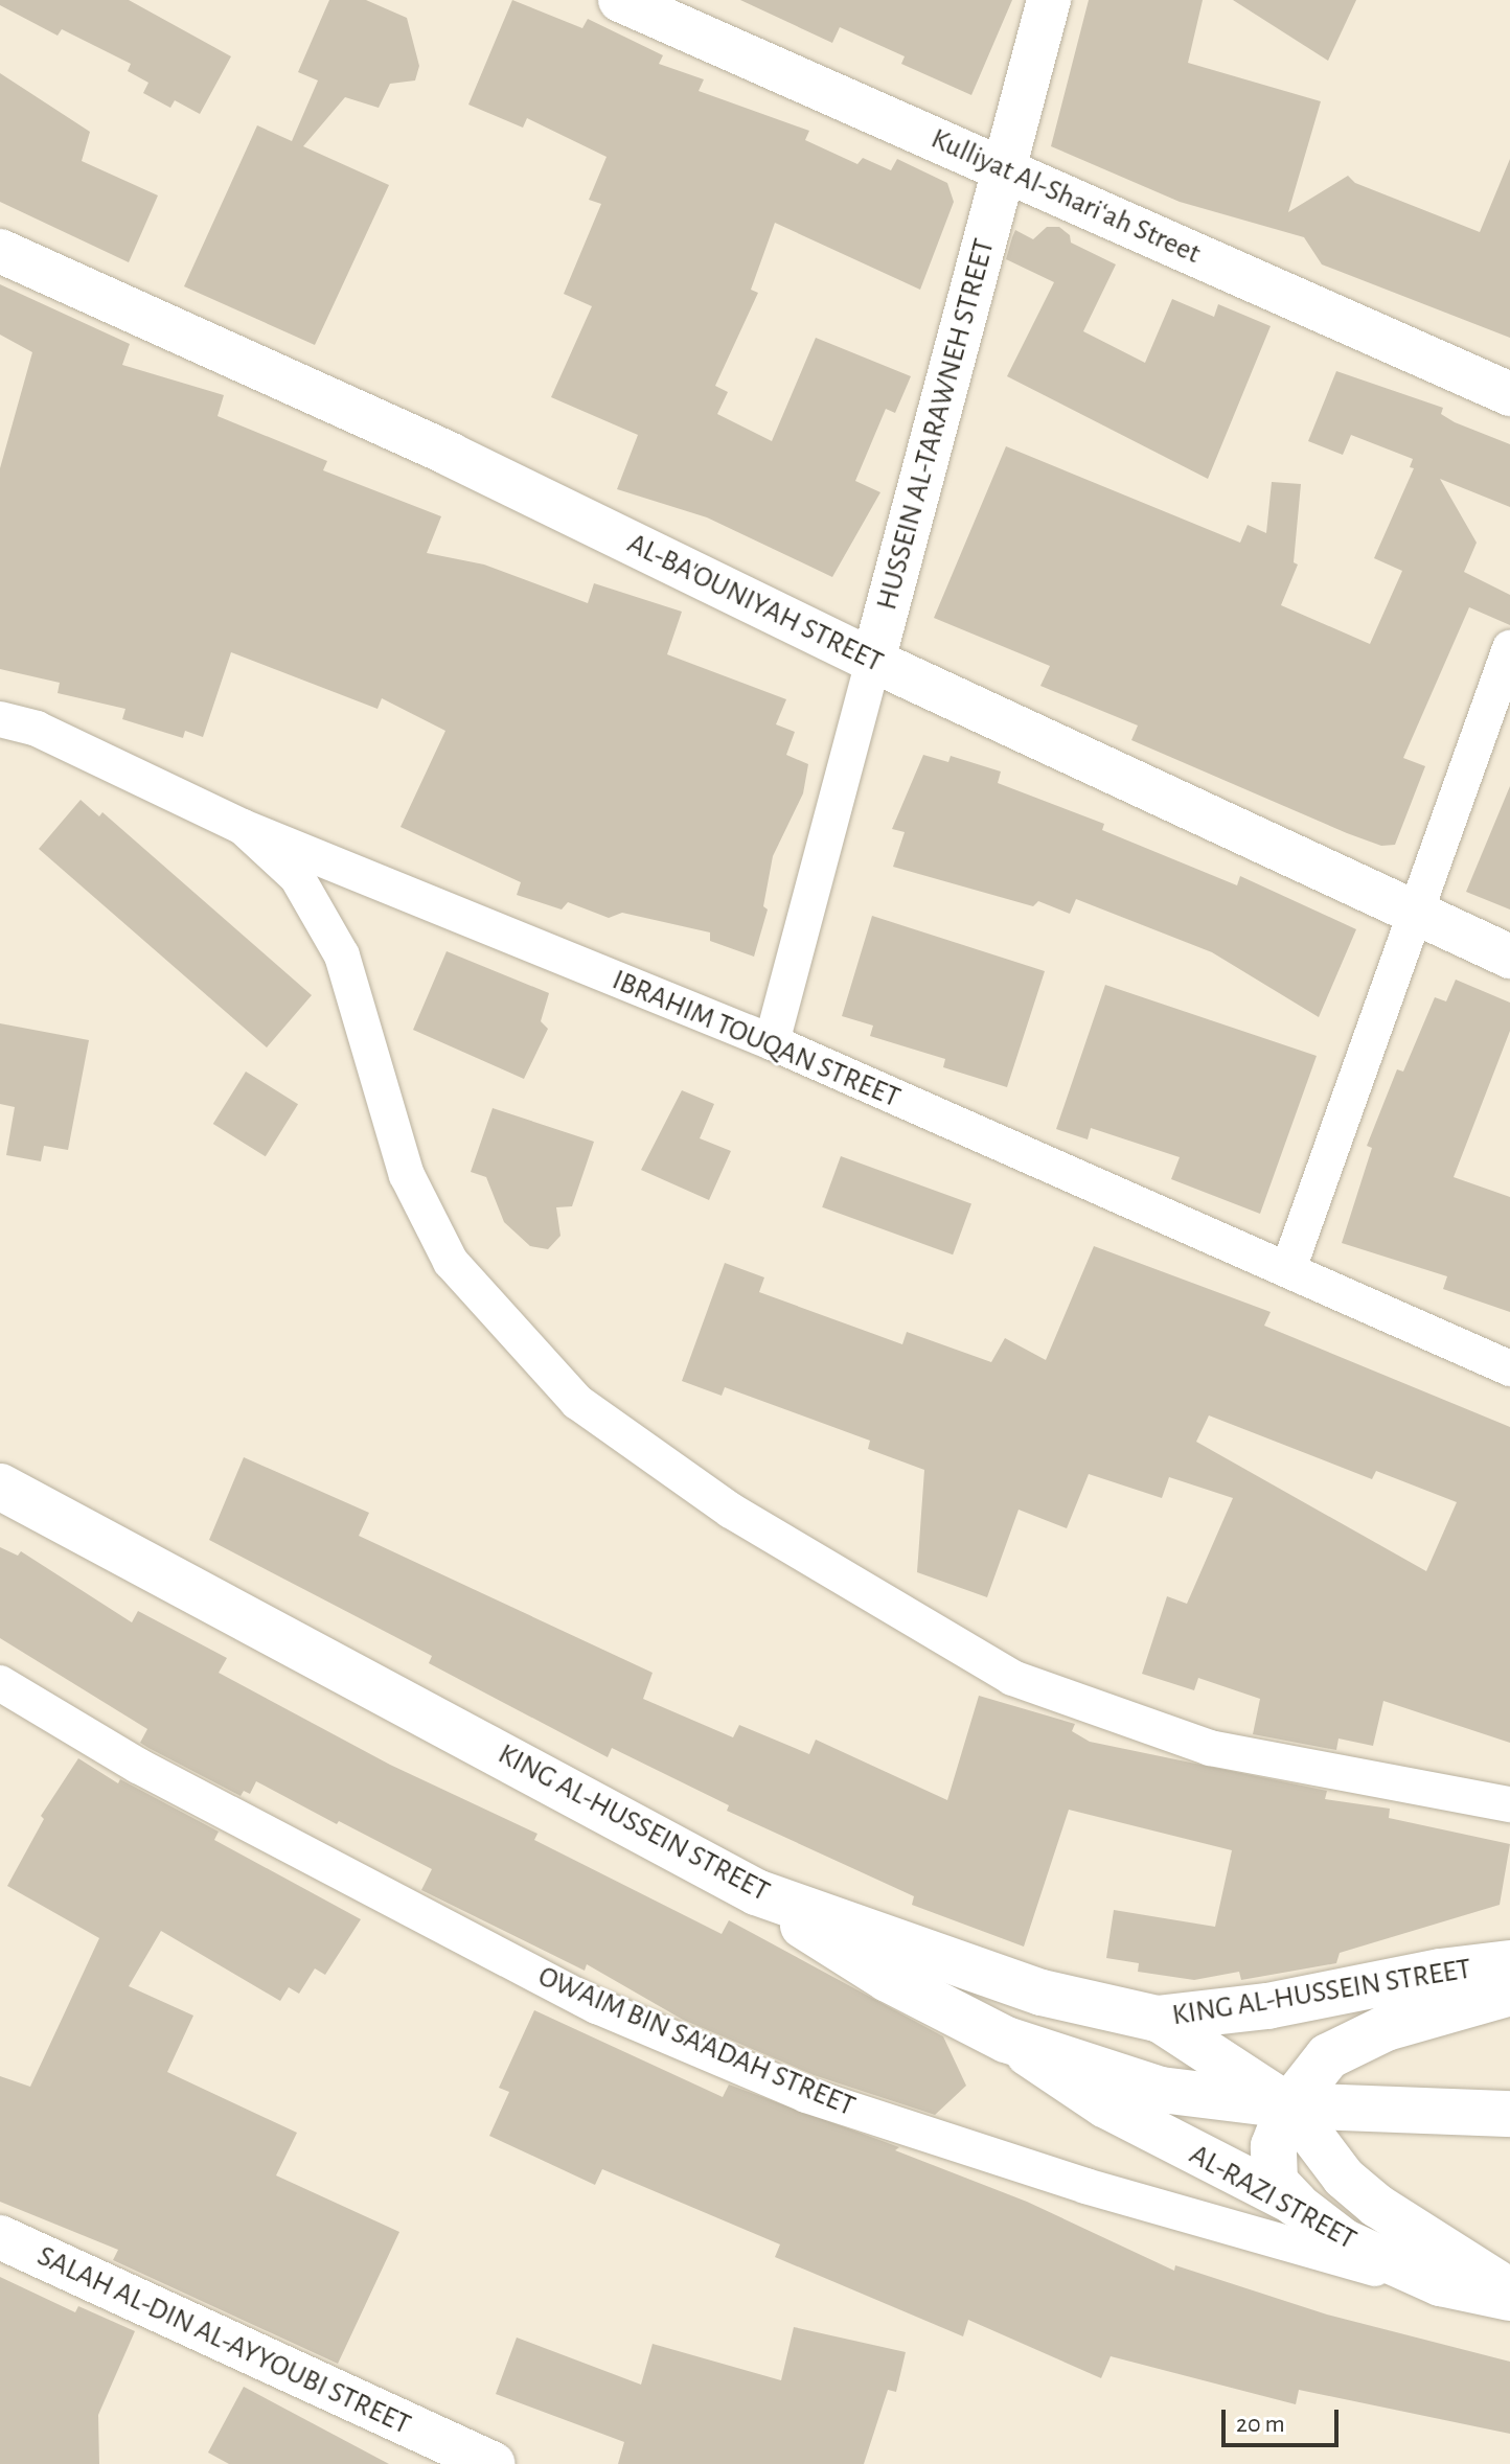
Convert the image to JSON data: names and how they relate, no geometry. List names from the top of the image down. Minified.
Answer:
{"streets":{"main road":["KING AL-HUSSEIN STREET"],"street":["Kulliyat Al-Shariʻah Street","HUSSEIN AL-TARAWNEH STREET","AL-BA'OUNIYAH STREET","IBRAHIM TOUQAN STREET","OWAIM BIN SA'ADAH STREET","AL-RAZI STREET","SALAH AL-DIN AL-AYYOUBI STREET"]},"crossings":[["Kulliyat Al-Shariʻah Street","HUSSEIN AL-TARAWNEH STREET"],["HUSSEIN AL-TARAWNEH STREET","AL-BA'OUNIYAH STREET"],["HUSSEIN AL-TARAWNEH STREET","IBRAHIM TOUQAN STREET"],["KING AL-HUSSEIN STREET","AL-RAZI STREET"],["OWAIM BIN SA'ADAH STREET","AL-RAZI STREET"]],"scale_bar":"20 m"}
